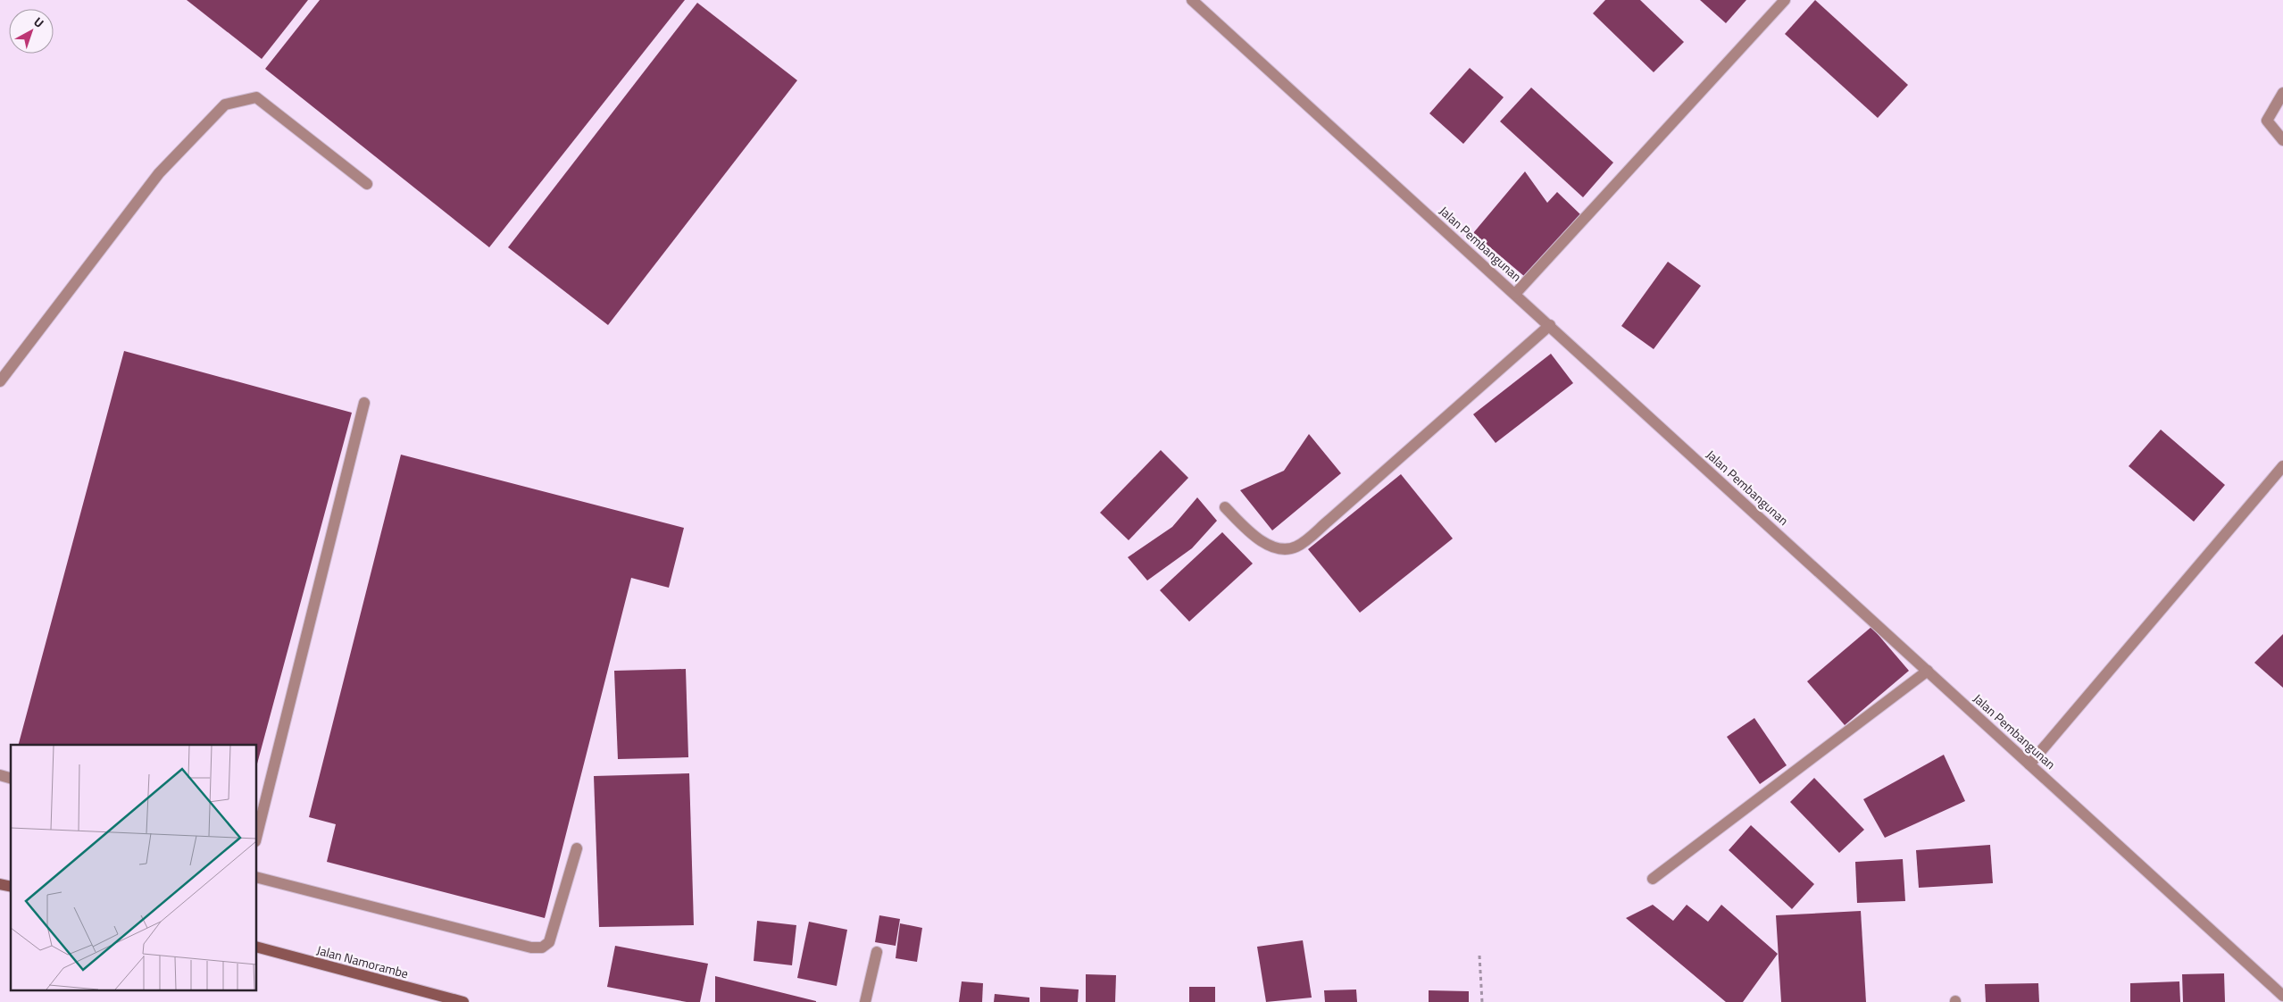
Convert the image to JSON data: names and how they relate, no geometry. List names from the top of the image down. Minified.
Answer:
{"streets":{"main road":["Jalan Namorambe"],"street":["Jalan Pembangunan"]},"north":"top right"}
